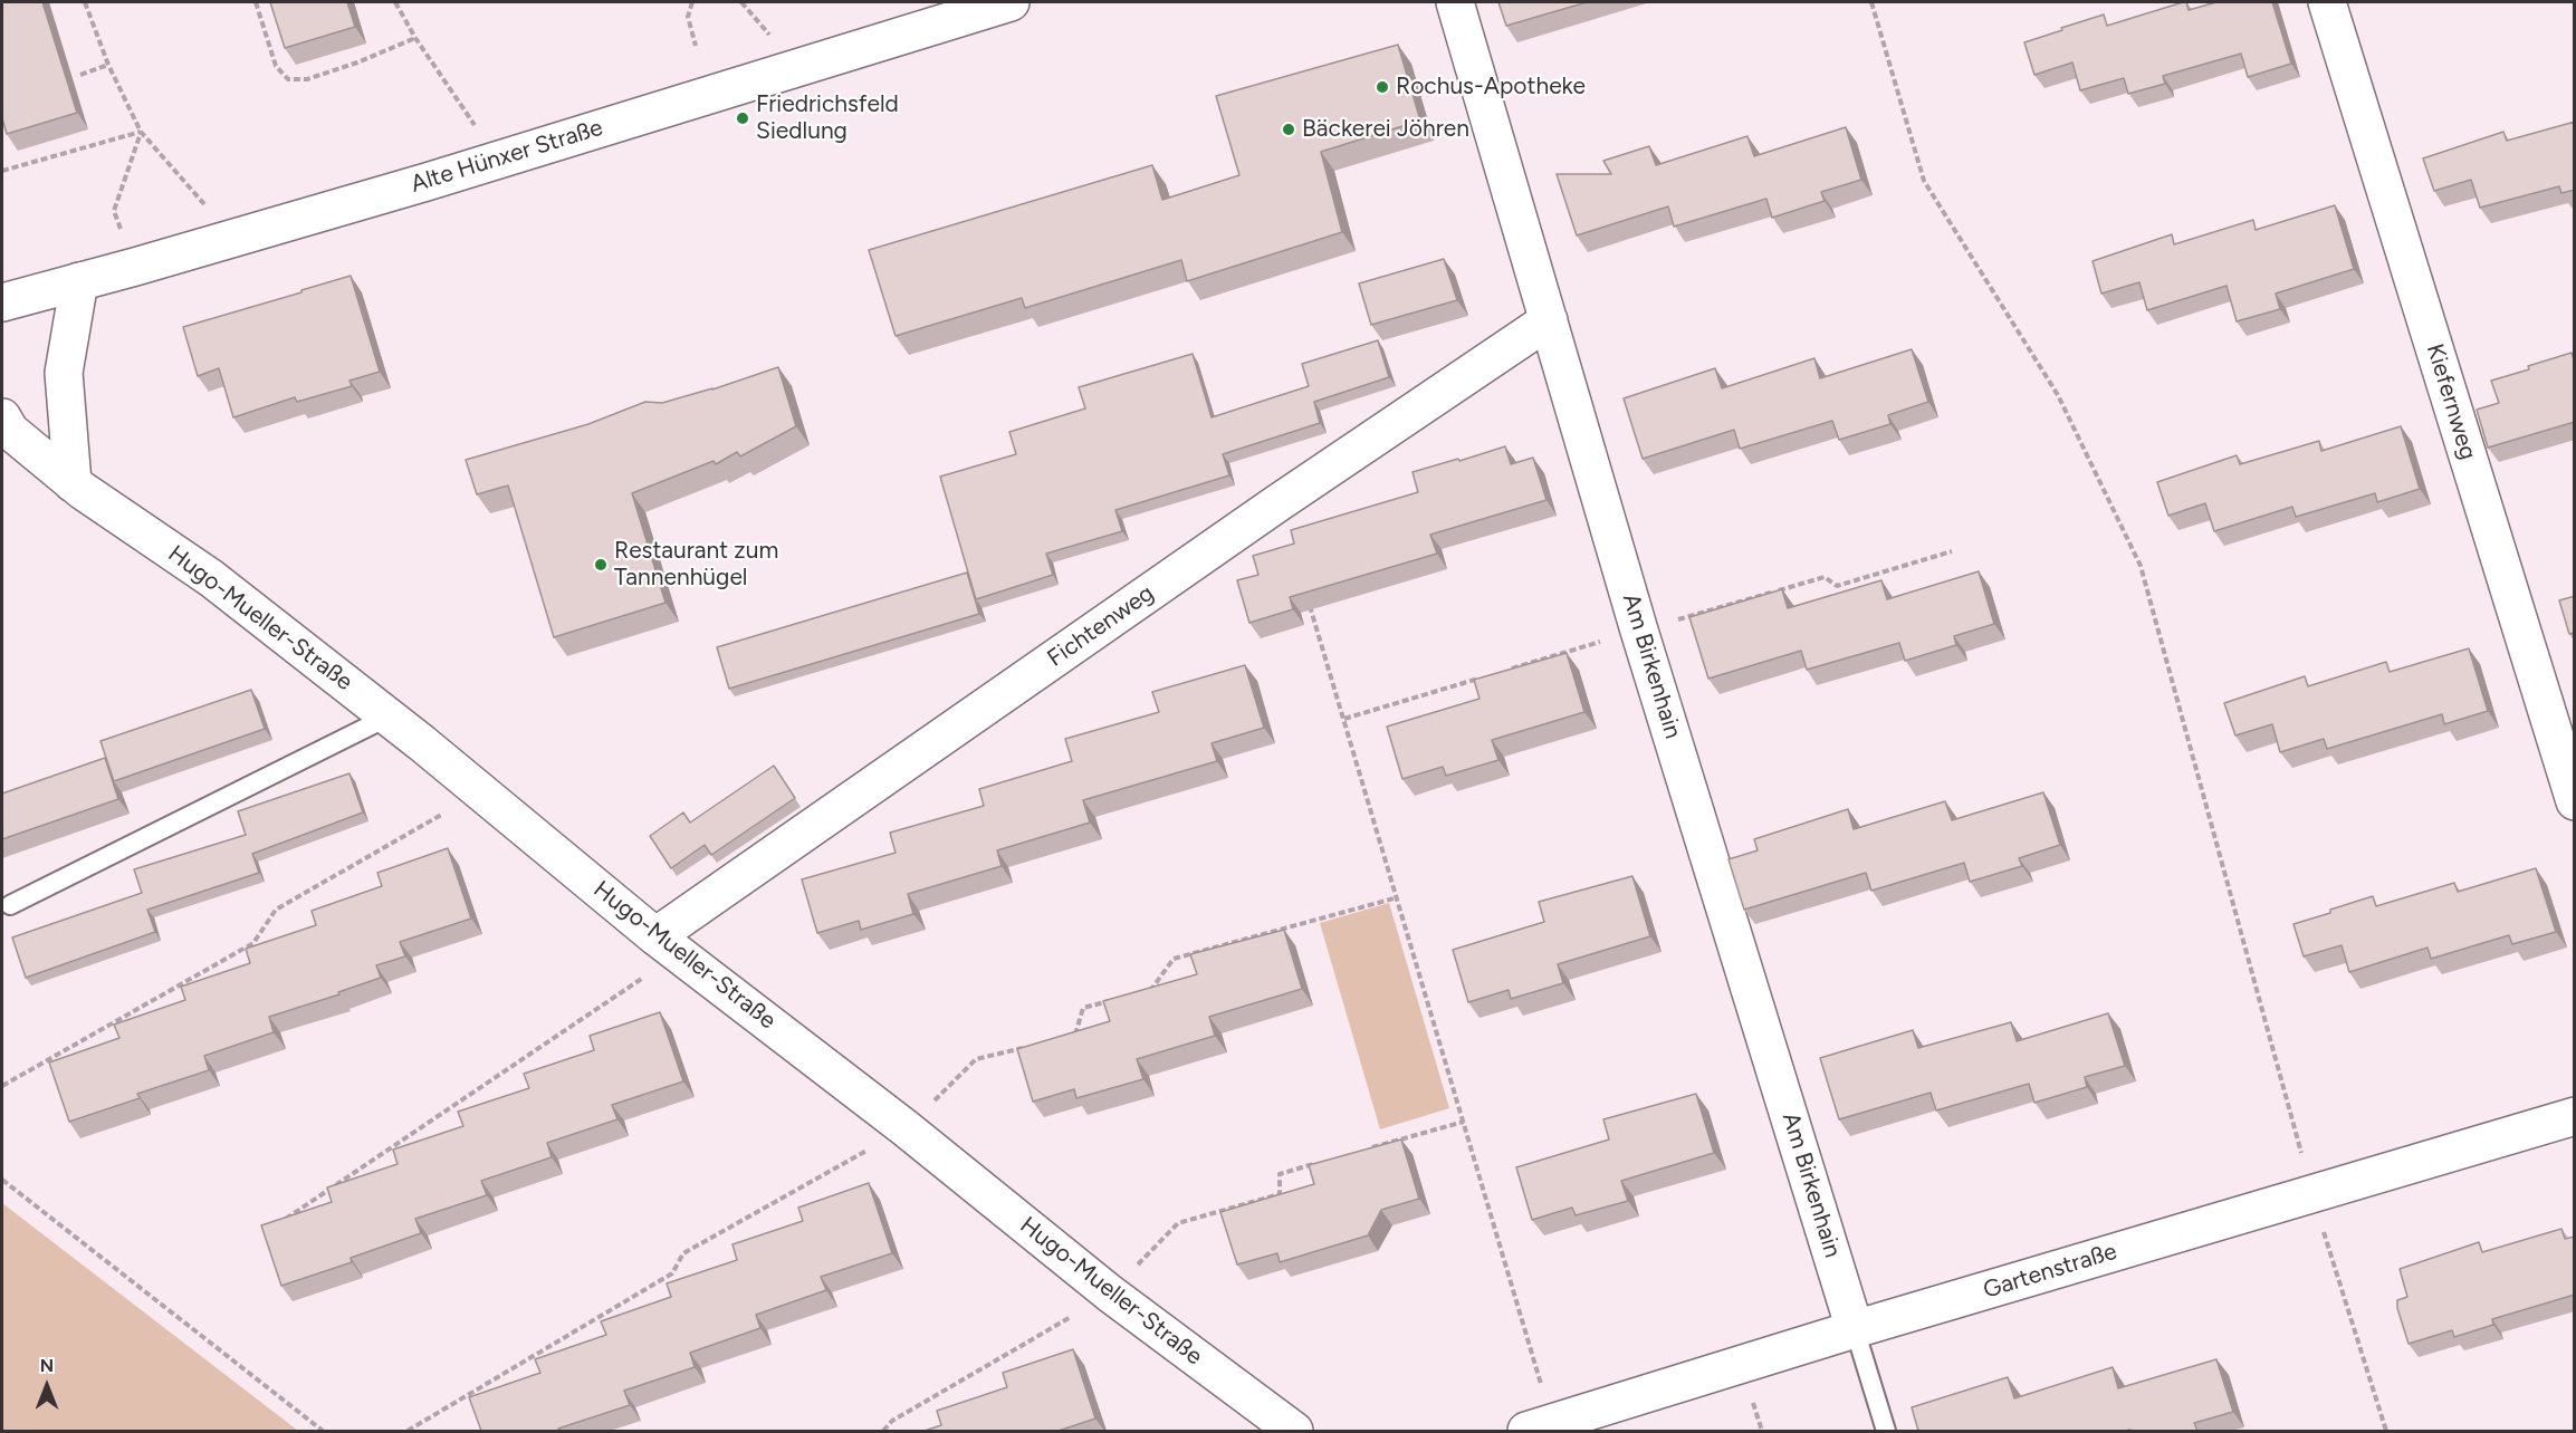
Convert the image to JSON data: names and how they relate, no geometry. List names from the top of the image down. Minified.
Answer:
{"streets":{"street":["Alte Hünxer Straße","Kiefernweg","Hugo-Mueller-Straße","Fichtenweg","Am Birkenhain","Gartenstraße"]},"crossings":[["Hugo-Mueller-Straße","Fichtenweg"],["Fichtenweg","Am Birkenhain"],["Am Birkenhain","Gartenstraße"]],"places":["Rochus-Apotheke","Friedrichsfeld Siedlung","Bäckerei Jöhren","Restaurant zum Tannenhügel"],"north":"top"}
